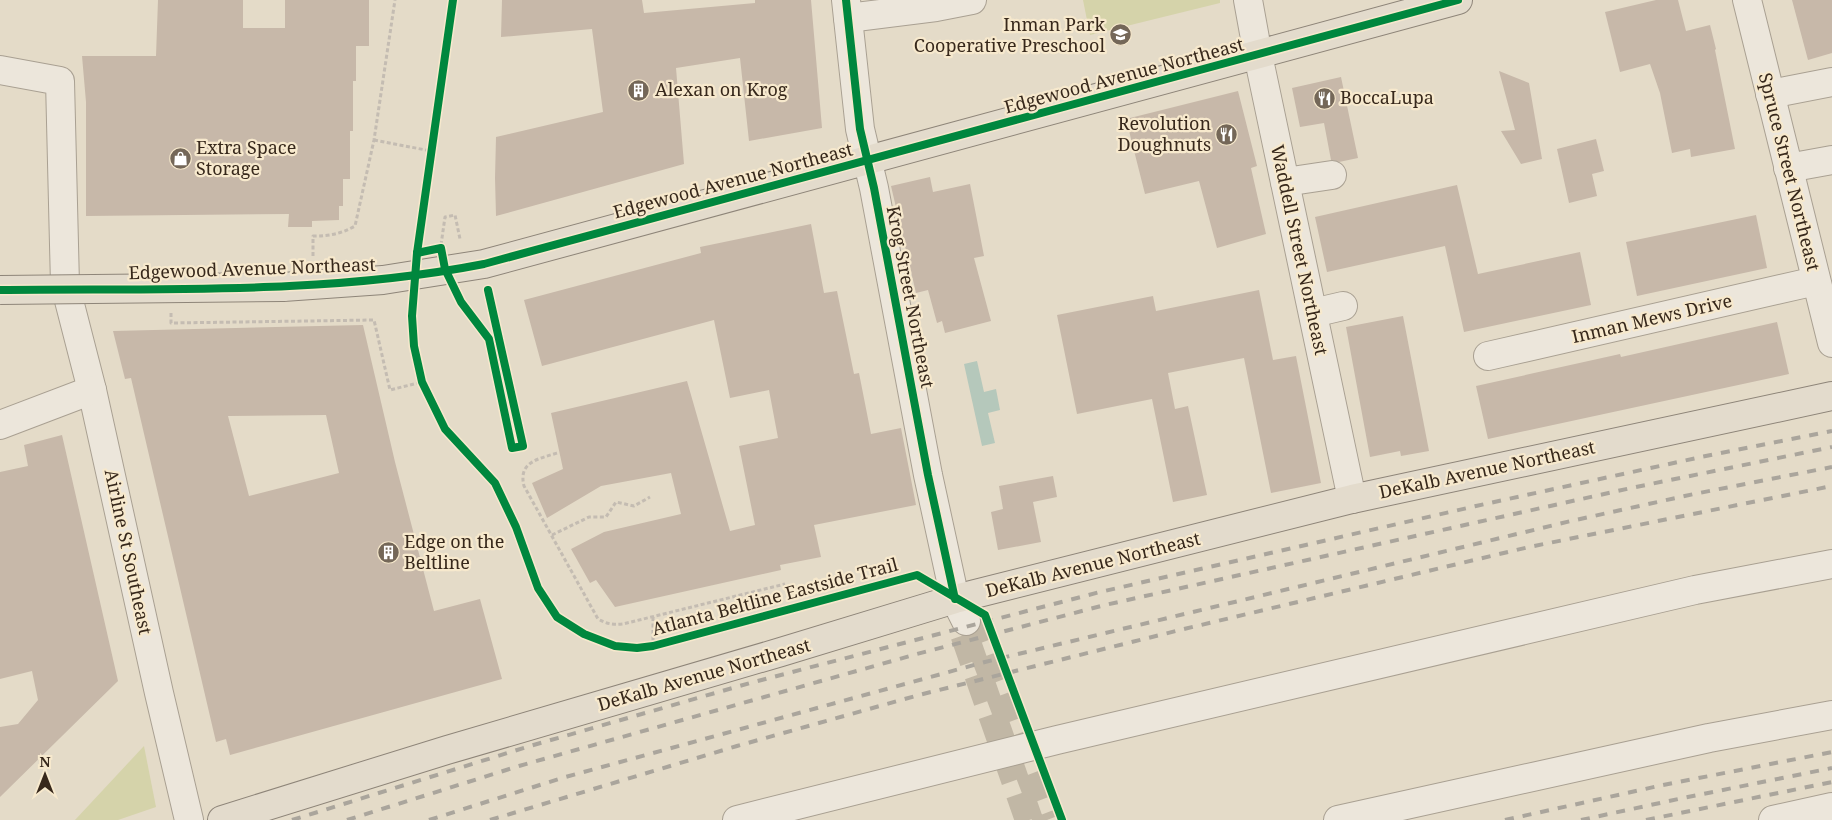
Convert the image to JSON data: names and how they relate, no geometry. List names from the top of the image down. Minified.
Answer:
{"streets":{"main road":["Edgewood Avenue Northeast","DeKalb Avenue Northeast"],"street":["Spruce Street Northeast","Waddell Street Northeast","Krog Street Northeast","Inman Mews Drive","Airline St Southeast"],"cycle path":["Atlanta Beltline Eastside Trail"]},"crossings":[["Edgewood Avenue Northeast","Waddell Street Northeast"],["Edgewood Avenue Northeast","Krog Street Northeast"],["Spruce Street Northeast","Inman Mews Drive"],["Waddell Street Northeast","DeKalb Avenue Northeast"],["Krog Street Northeast","DeKalb Avenue Northeast"]],"places":{"school or university":["Inman Park Cooperative Preschool"],"building":["Alexan on Krog","Edge on the Beltline"],"restaurant":["BoccaLupa","Revolution Doughnuts"],"shop":["Extra Space Storage"]},"north":"top"}
